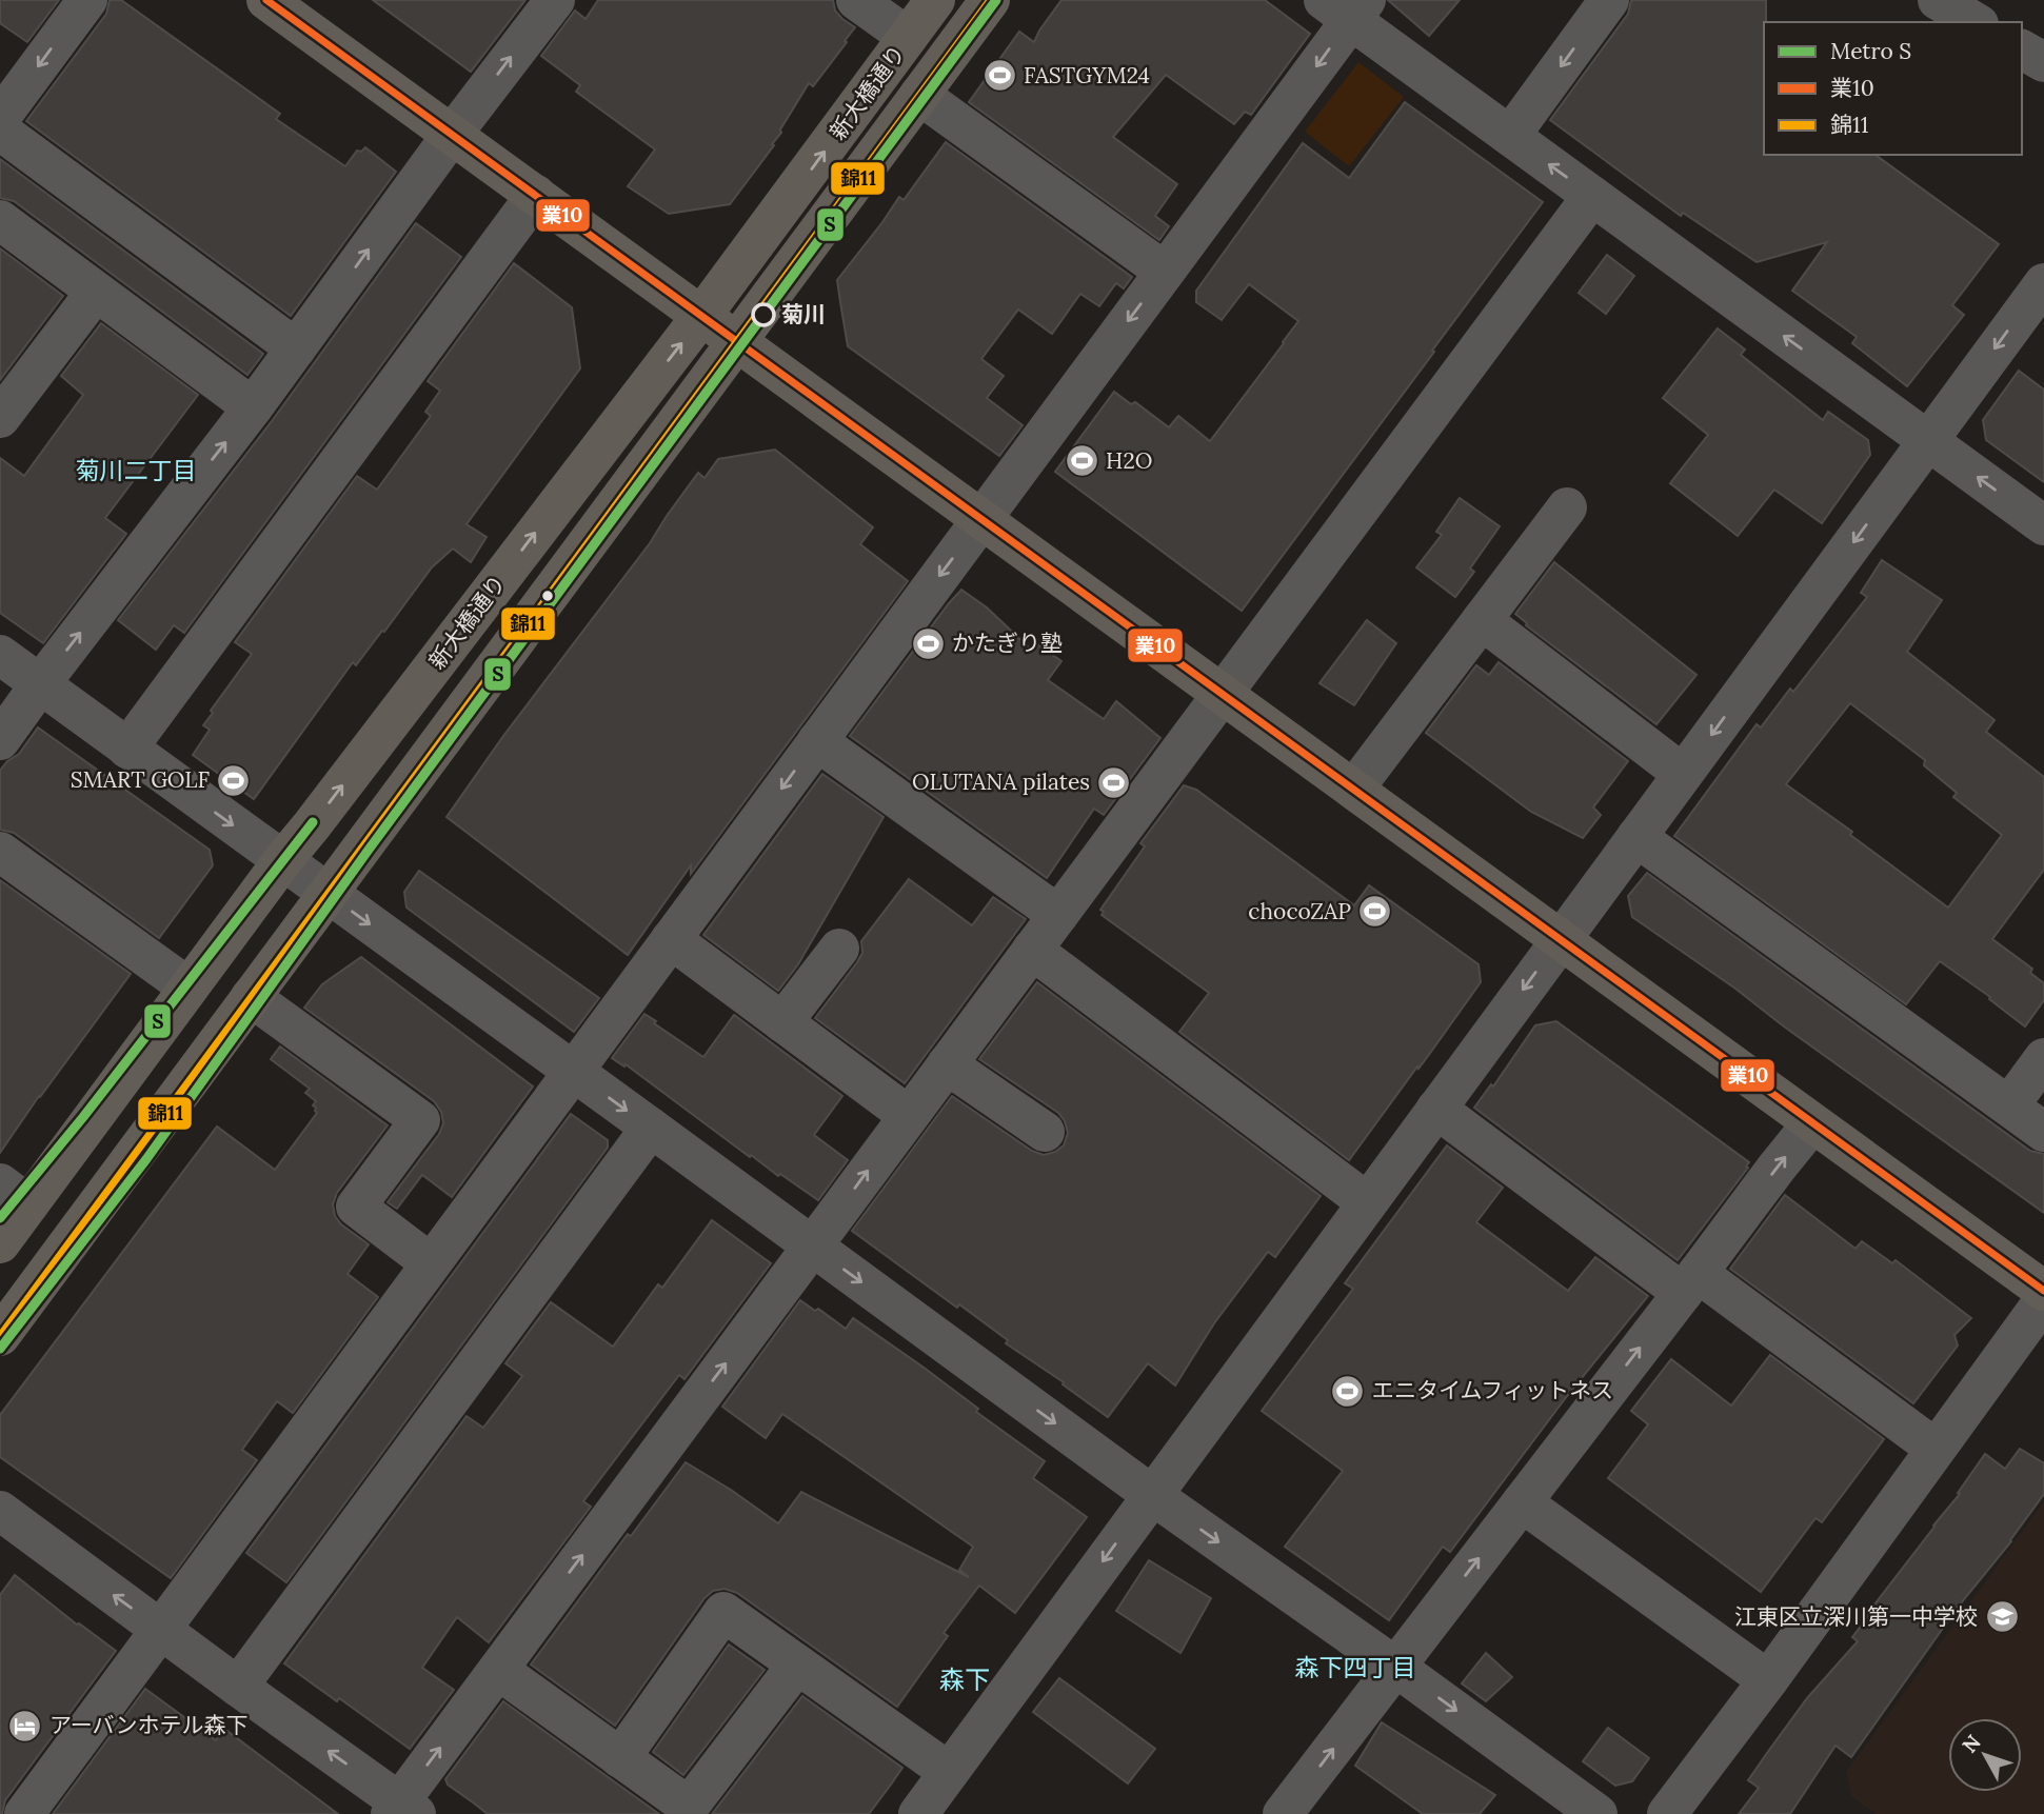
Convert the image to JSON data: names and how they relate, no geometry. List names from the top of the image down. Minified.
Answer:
{"streets":{"main road":["新大橋通り"]},"districts":["菊川二丁目","森下四丁目","森下"],"places":{"sports":["FASTGYM24","H2O","かたぎり塾","SMART GOLF","OLUTANA pilates","chocoZAP","エニタイムフィットネス"],"other":["菊川"],"school or university":["江東区立深川第一中学校"],"hotel":["アーバンホテル森下"]},"lines":["metro line S","transit line 業10","transit line 錦11"],"legend":["Metro S","業10","錦11"],"north":"top left"}
